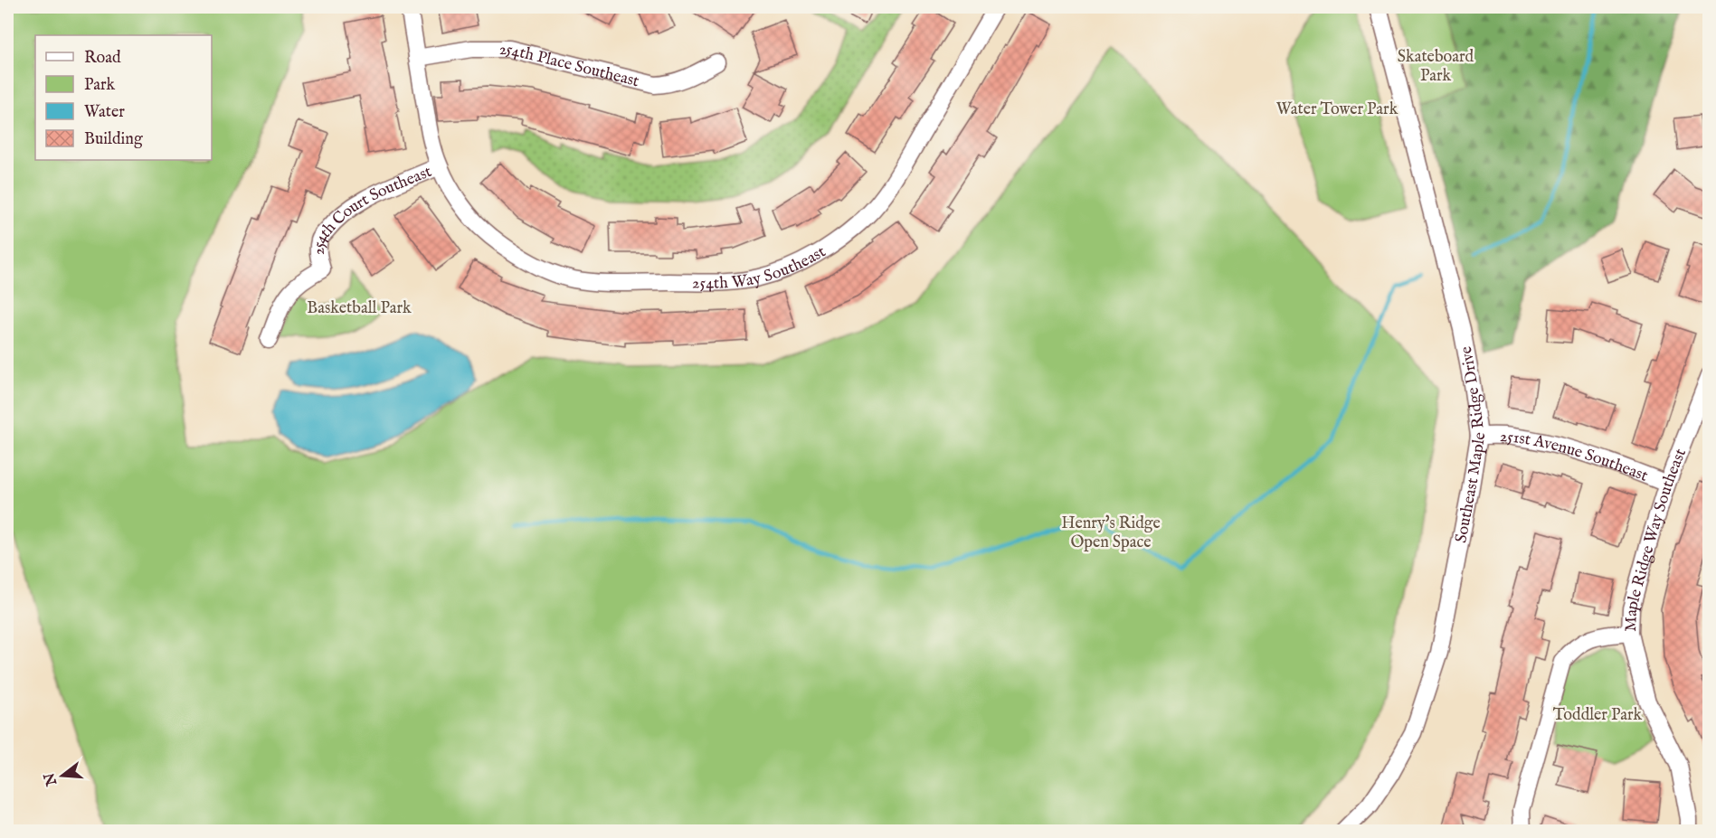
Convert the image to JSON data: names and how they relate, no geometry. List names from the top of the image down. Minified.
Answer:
{"streets":{"street":["254th Place Southeast","254th Court Southeast","254th Way Southeast","Southeast Maple Ridge Drive","251st Avenue Southeast","Maple Ridge Way Southeast"]},"crossings":[["254th Place Southeast","254th Way Southeast"],["254th Court Southeast","254th Way Southeast"],["Southeast Maple Ridge Drive","251st Avenue Southeast"],["251st Avenue Southeast","Maple Ridge Way Southeast"]],"parks":["Skateboard Park","Water Tower Park","Basketball Park","Henry's Ridge Open Space","Toddler Park"],"legend":["Road","Park","Water","Building"],"north":"left"}
